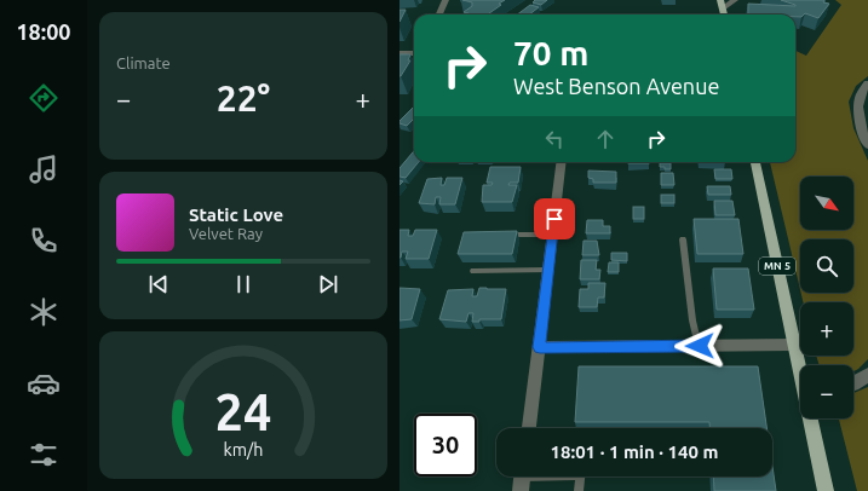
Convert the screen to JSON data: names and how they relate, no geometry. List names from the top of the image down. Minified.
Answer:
{"streets":{"main road":["MN 5"]},"north":"bottom right","page":{"tabs":"18:00","tile":"Climate","turn":["70 m","West Benson Avenue"],"heat":["−","22°","+"],"map_buttons":["+","−"],"song":["Static Love","Velvet Ray"],"limit":"30","trip":"18:01 · 1 min · 140 m","gauge":["24","km/h"]}}
